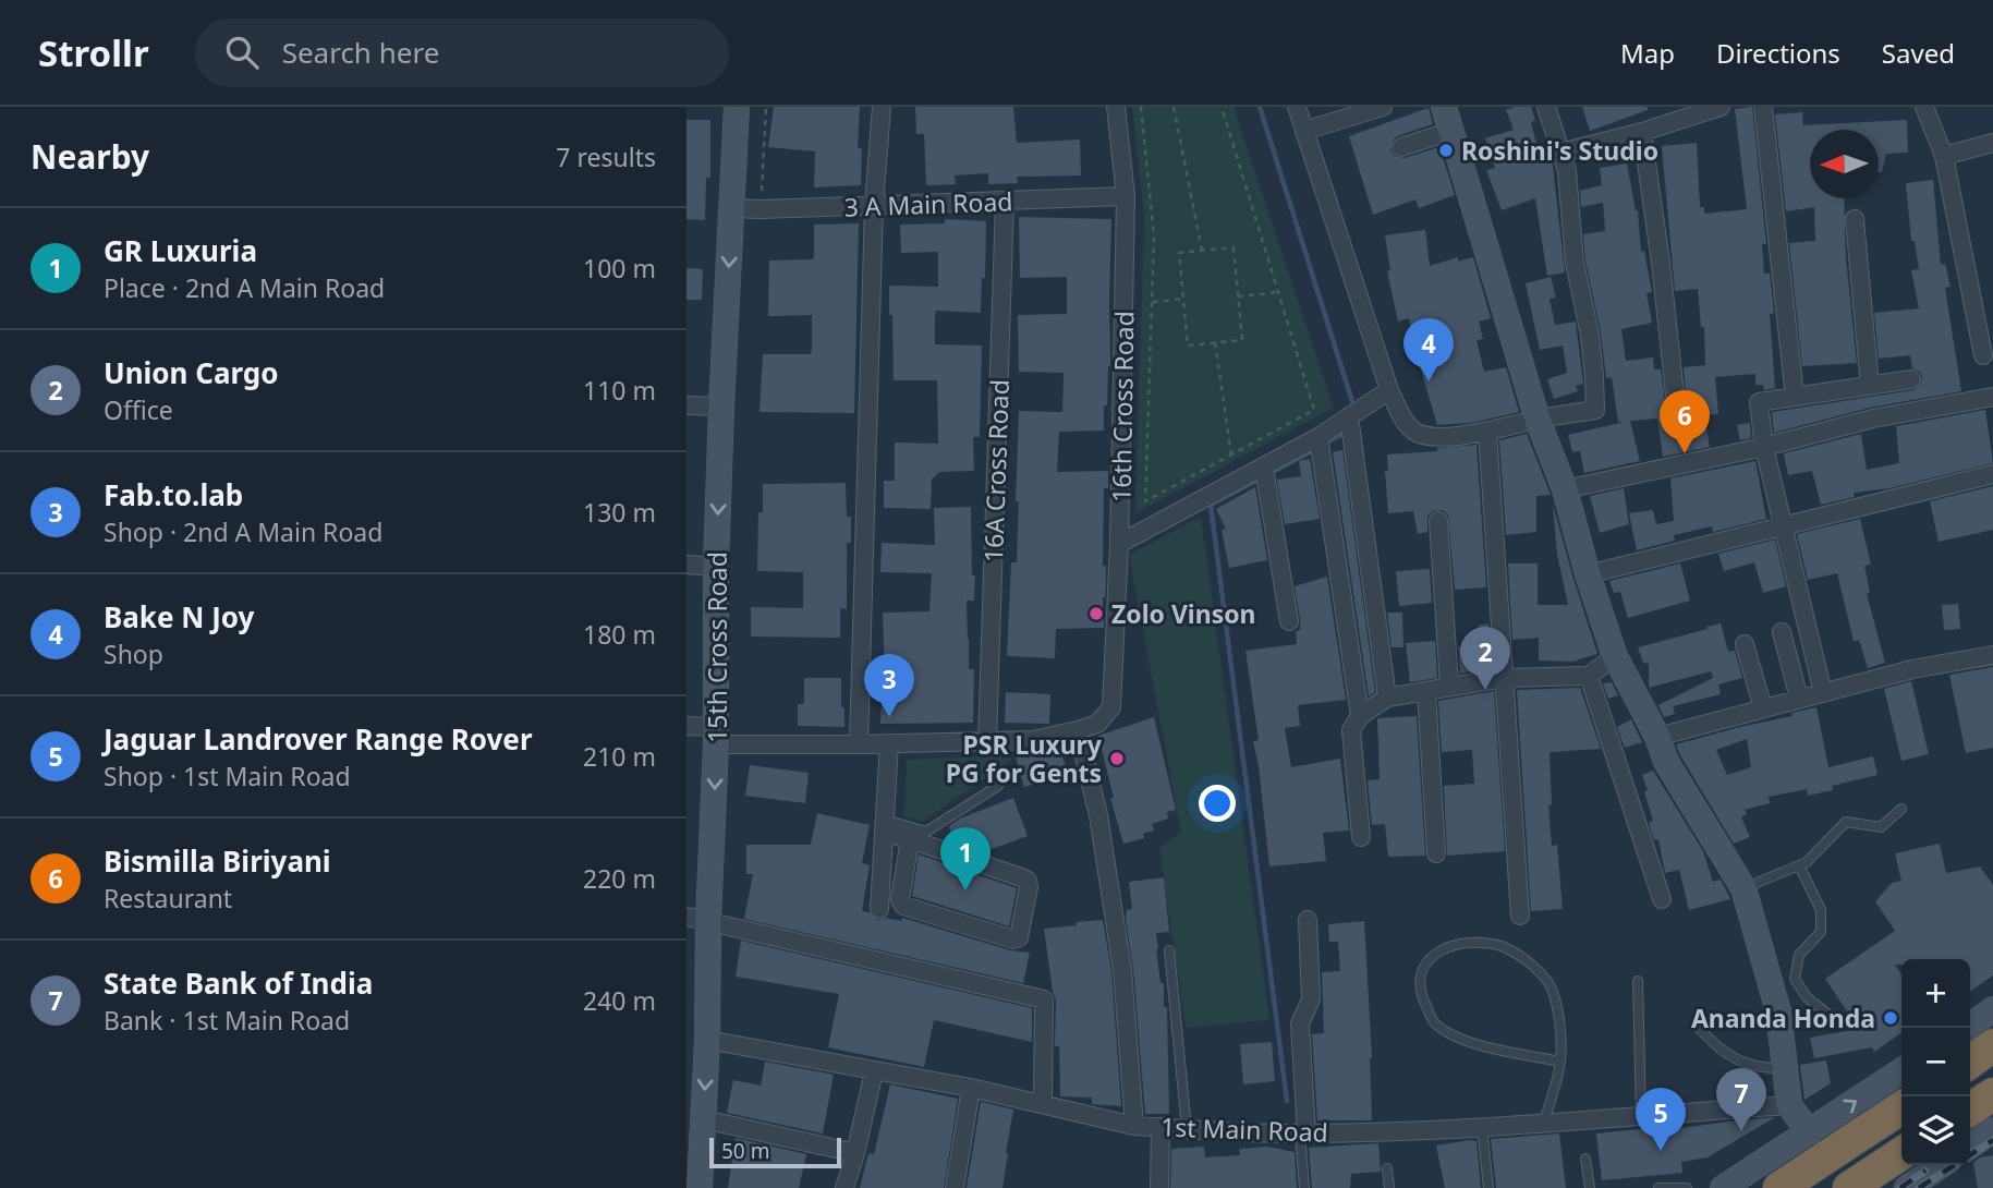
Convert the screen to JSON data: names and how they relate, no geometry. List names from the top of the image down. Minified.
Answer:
{"streets":{"street":["3 A Main Road","16th Cross Road","16A Cross Road","15th Cross Road","1st Main Road"]},"crossings":[["3 A Main Road","16th Cross Road"],["3 A Main Road","16A Cross Road"],["3 A Main Road","15th Cross Road"],["15th Cross Road","1st Main Road"]],"places":["Roshini's Studio","Zolo Vinson","PSR Luxury PG for Gents","Ananda Honda"],"scale_bar":"50 m","north":"left","page":{"header":"Strollr","search":"Search here","nav":["Map","Directions","Saved"],"heading":["Nearby","7 results"],"list":[{"mark":"1","name":"GR Luxuria","note":"Place · 2nd A Main Road","value":"100 m"},{"mark":"2","name":"Union Cargo","note":"Office","value":"110 m"},{"mark":"3","name":"Fab.to.lab","note":"Shop · 2nd A Main Road","value":"130 m"},{"mark":"4","name":"Bake N Joy","note":"Shop","value":"180 m"},{"mark":"5","name":"Jaguar Landrover Range Rover","note":"Shop · 1st Main Road","value":"210 m"},{"mark":"6","name":"Bismilla Biriyani","note":"Restaurant","value":"220 m"},{"mark":"7","name":"State Bank of India","note":"Bank · 1st Main Road","value":"240 m"}],"pins":["4","6","2","3","1","7","5"],"map_buttons":["+","−"],"scale":"50 m"}}
